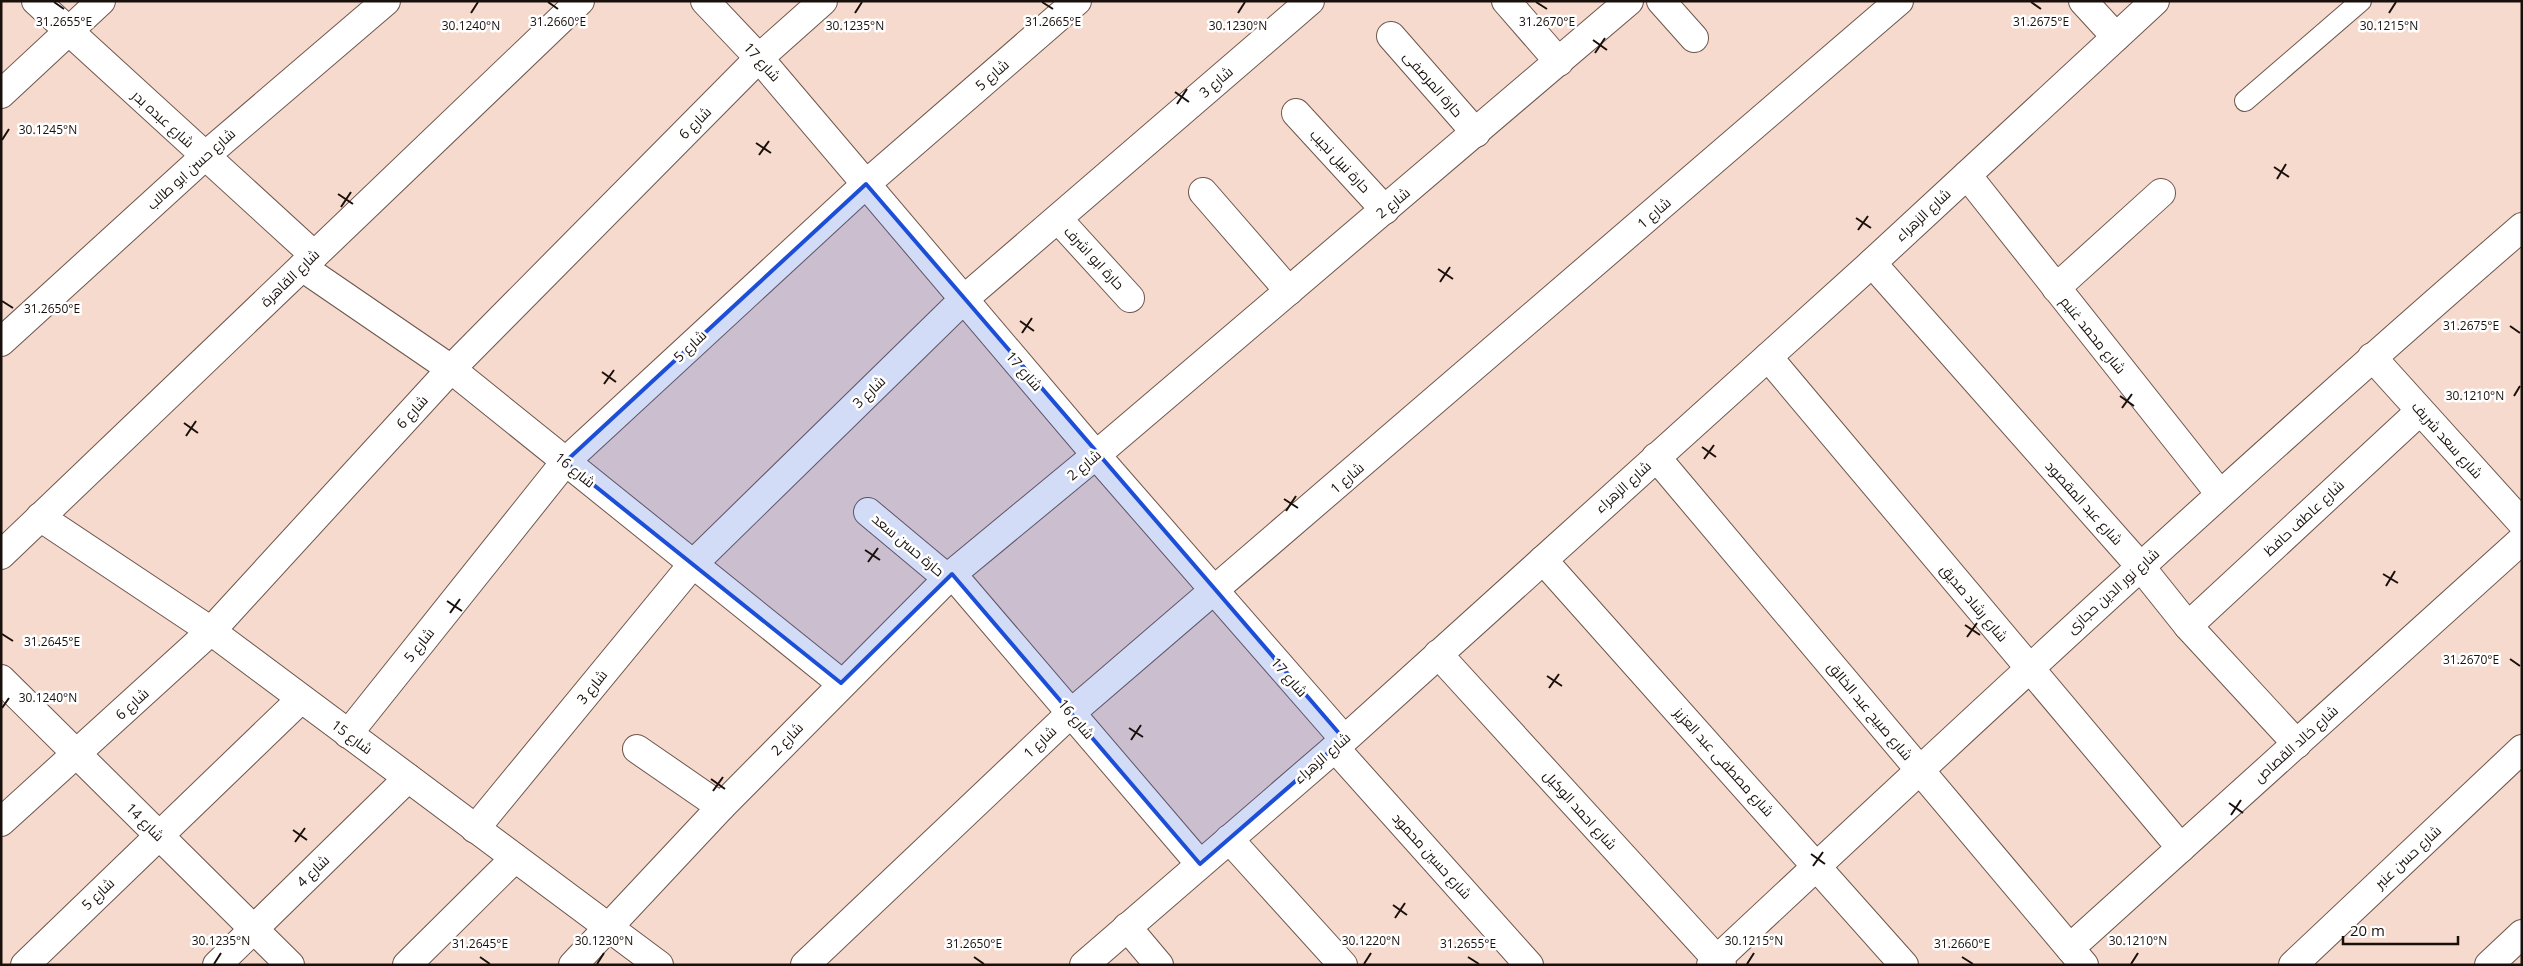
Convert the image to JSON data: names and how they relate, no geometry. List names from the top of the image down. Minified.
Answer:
{"streets":{"street":["شارع 17","شارع 5","شارع 3","حارة المرصفى","شارع عبده بدر","شارع 6","حارة نبيل نجيب","شارع حسن ابو طالب","شارع 2","شارع 1","شارع الزهراء","حارة ابو اشرف","شارع القاهرة","شارع محمد غنيم","شارع سعد شريف","شارع 16","شارع عبد المقصود","شارع عاطف حافظ","حارة حسن سعد","شارع نور الدين حجازى","شارع رشاد صديق","شارع صبيح عبد الخالق","شارع 15","شارع خالد القصاص","شارع مصطفى عبد العزيز","شارع احمد الوكيل","شارع 14","شارع حسين محمود","شارع حسن عنبر","شارع 4"]},"crossings":[["شارع 17","شارع 5"],["شارع 17","شارع 3"],["شارع 17","شارع 6"],["شارع 17","شارع 2"],["شارع 17","شارع 1"],["شارع 17","شارع الزهراء"],["شارع 17","شارع حسين محمود"],["شارع 5","شارع 16"],["شارع 5","شارع 15"],["شارع 5","شارع 14"],["شارع 3","حارة ابو اشرف"],["شارع 3","شارع 16"],["شارع 3","شارع 15"],["حارة المرصفى","شارع 2"],["شارع عبده بدر","شارع حسن ابو طالب"],["شارع عبده بدر","شارع القاهرة"],["شارع عبده بدر","شارع 16"],["شارع 6","شارع 16"],["شارع 6","شارع 15"],["شارع 6","شارع 14"],["حارة نبيل نجيب","شارع 2"],["شارع 2","شارع 16"],["شارع 2","حارة حسن سعد"],["شارع 2","شارع 15"],["شارع 1","شارع 16"],["شارع الزهراء","شارع محمد غنيم"],["شارع الزهراء","شارع 16"],["شارع الزهراء","شارع عبد المقصود"],["شارع الزهراء","شارع رشاد صديق"],["شارع الزهراء","شارع صبيح عبد الخالق"],["شارع الزهراء","شارع مصطفى عبد العزيز"],["شارع الزهراء","شارع احمد الوكيل"],["شارع الزهراء","شارع حسين محمود"],["شارع القاهرة","شارع 16"],["شارع القاهرة","شارع 15"],["شارع محمد غنيم","شارع نور الدين حجازى"],["شارع سعد شريف","شارع عاطف حافظ"],["شارع سعد شريف","شارع نور الدين حجازى"],["شارع 16","حارة حسن سعد"],["شارع عبد المقصود","شارع عاطف حافظ"],["شارع عبد المقصود","شارع نور الدين حجازى"],["شارع عبد المقصود","شارع خالد القصاص"],["شارع نور الدين حجازى","شارع رشاد صديق"],["شارع نور الدين حجازى","شارع صبيح عبد الخالق"],["شارع نور الدين حجازى","شارع مصطفى عبد العزيز"],["شارع نور الدين حجازى","شارع احمد الوكيل"],["شارع رشاد صديق","شارع خالد القصاص"],["شارع صبيح عبد الخالق","شارع خالد القصاص"],["شارع 15","شارع 4"],["شارع 14","شارع 4"]],"scale_bar":"20 m","coordinates":["31.2655°E","31.2660°E","31.2665°E","31.2670°E","31.2675°E","30.1240°N","30.1235°N","30.1230°N","30.1215°N","30.1245°N","31.2650°E","30.1210°N","31.2645°E","30.1220°N"]}
